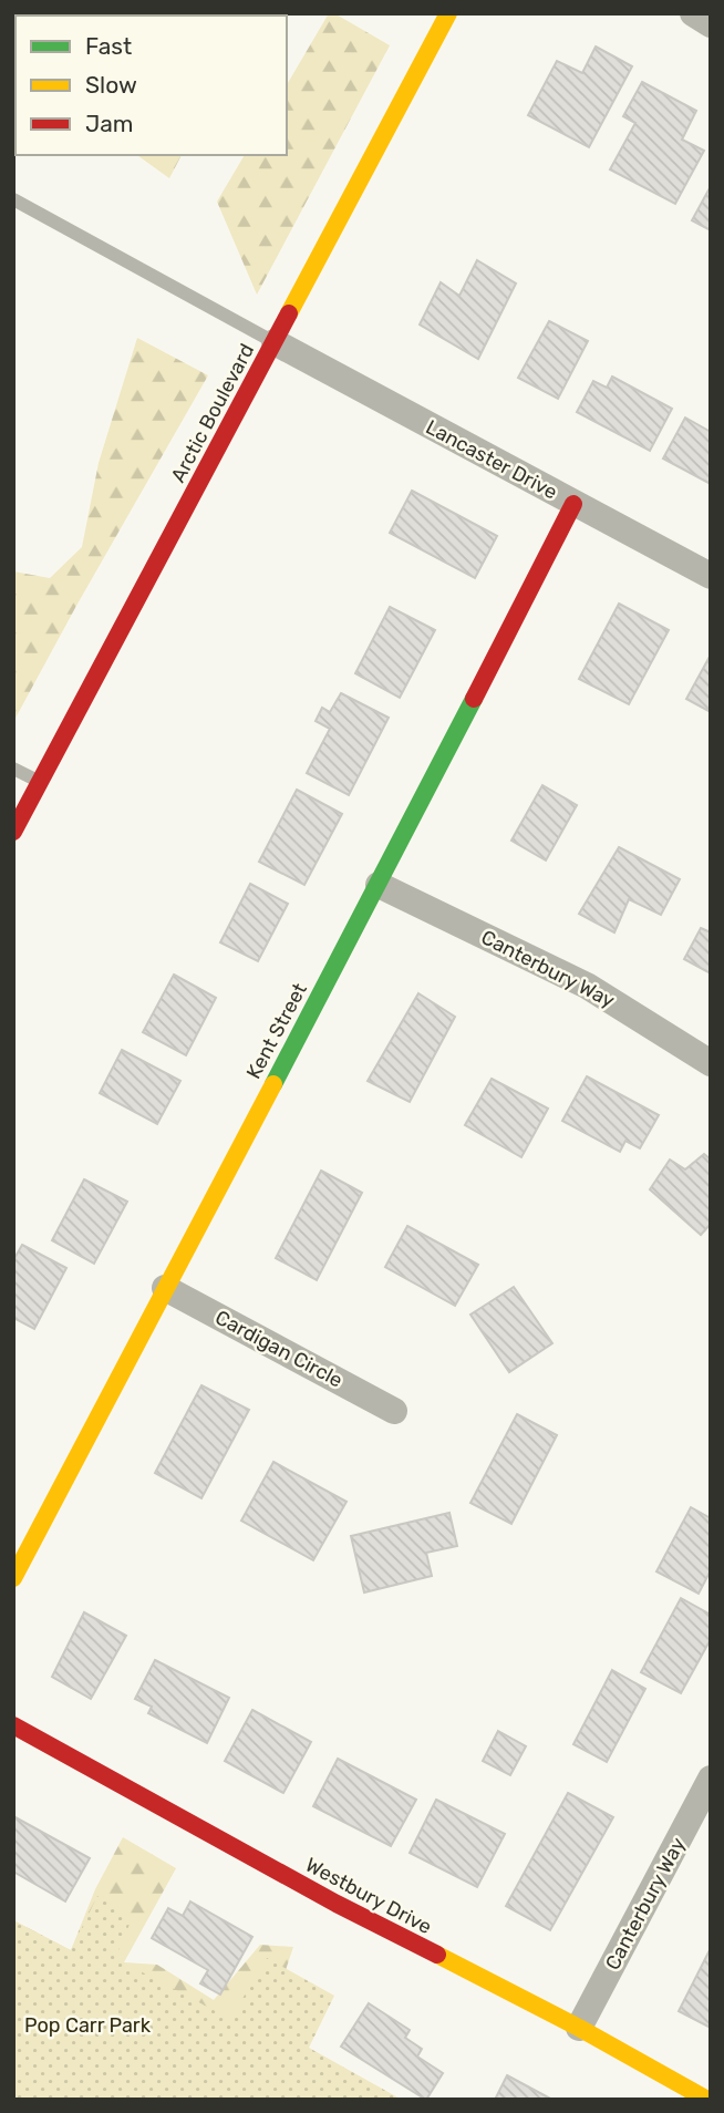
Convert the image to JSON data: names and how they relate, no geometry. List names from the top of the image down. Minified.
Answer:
{"streets":{"street":["Arctic Boulevard","Lancaster Drive","Canterbury Way","Kent Street","Cardigan Circle","Westbury Drive"]},"crossings":[["Arctic Boulevard","Lancaster Drive"],["Lancaster Drive","Kent Street"],["Canterbury Way","Kent Street"],["Canterbury Way","Westbury Drive"],["Kent Street","Cardigan Circle"]],"parks":["Pop Carr Park"],"legend":["Fast","Slow","Jam"]}
